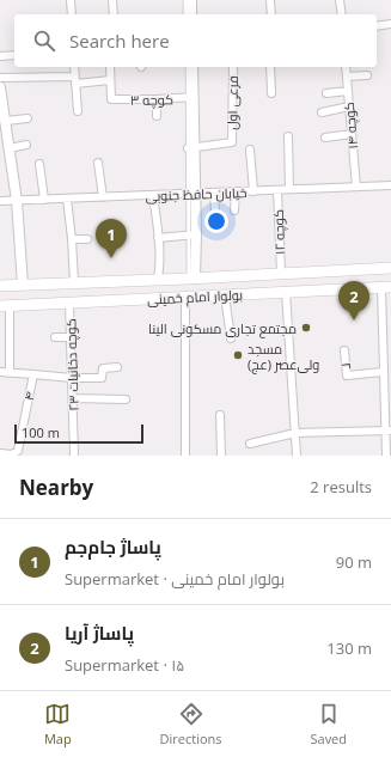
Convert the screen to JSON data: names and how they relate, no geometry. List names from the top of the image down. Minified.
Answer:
{"streets":{"main road":["بولوار امام خمینی"],"street":["کوچه ۳","فرعی اول","کوچه ۱۴","خیابان حافظ جنوبی","کوچه ۱۲","کوچه دخانیات ۲۳","۲","۴"]},"crossings":[["کوچه ۱۴","خیابان حافظ جنوبی"],["خیابان حافظ جنوبی","کوچه ۱۲"],["کوچه ۱۲","بولوار امام خمینی"],["بولوار امام خمینی","کوچه دخانیات ۲۳"],["کوچه دخانیات ۲۳","۴"]],"places":["مجتمع تجاری مسکونی الینا","مسجد ولی‌عصر (عج)"],"scale_bar":"100 m","page":{"search":"Search here","pins":["1","2"],"scale":"100 m","heading":["Nearby","2 results"],"list":[{"mark":"1","name":"پاساژ جام‌جم","note":"Supermarket · بولوار امام خمینی","value":"90 m"},{"mark":"2","name":"پاساژ آریا","note":"Supermarket · ۱۵","value":"130 m"}],"nav":["Map","Directions","Saved"]}}
